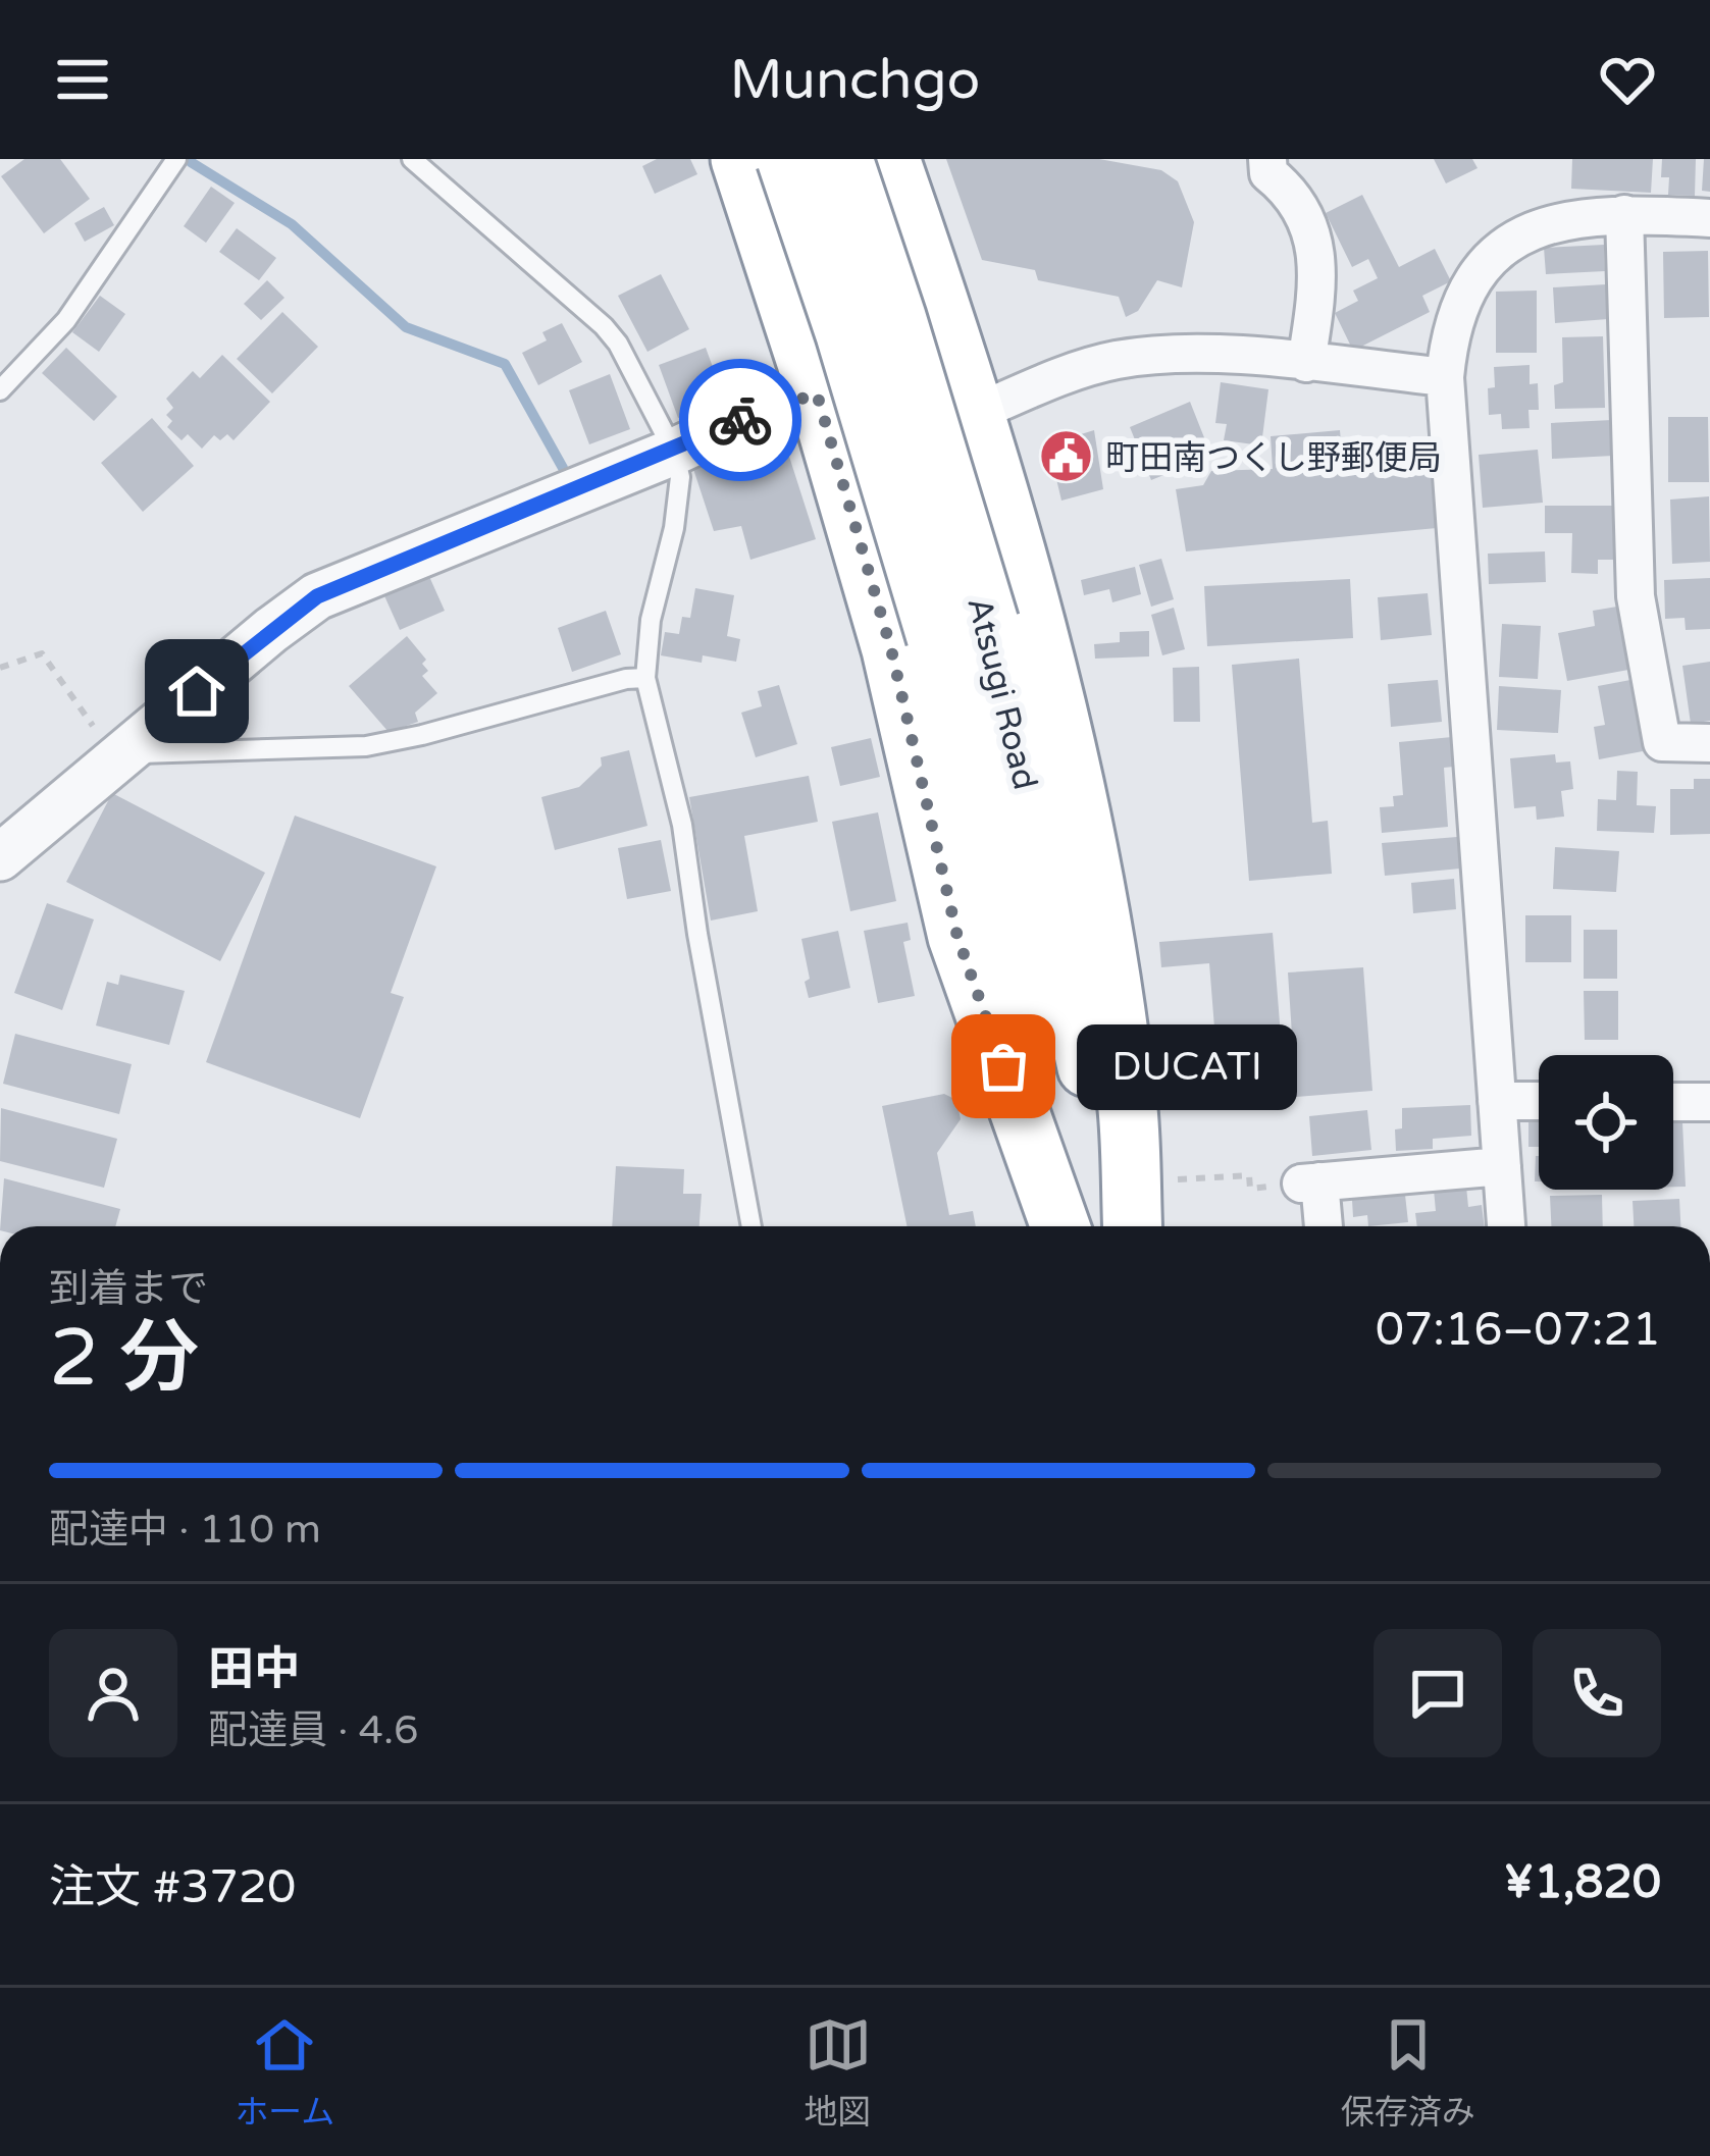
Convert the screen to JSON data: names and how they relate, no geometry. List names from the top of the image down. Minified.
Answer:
{"streets":{"highway":["Atsugi Road"]},"places":{"public building":["町田南つくし野郵便局"],"other":["DUCATI"]},"page":{"header":"Munchgo","bubble":"DUCATI","heading":["2 分","到着まで","07:16–07:21"],"panel":["田中","配達員 · 4.6","注文 #3720","¥1,820"],"bar":"配達中 · 110 m","tabs":["ホーム","地図","保存済み"]}}
